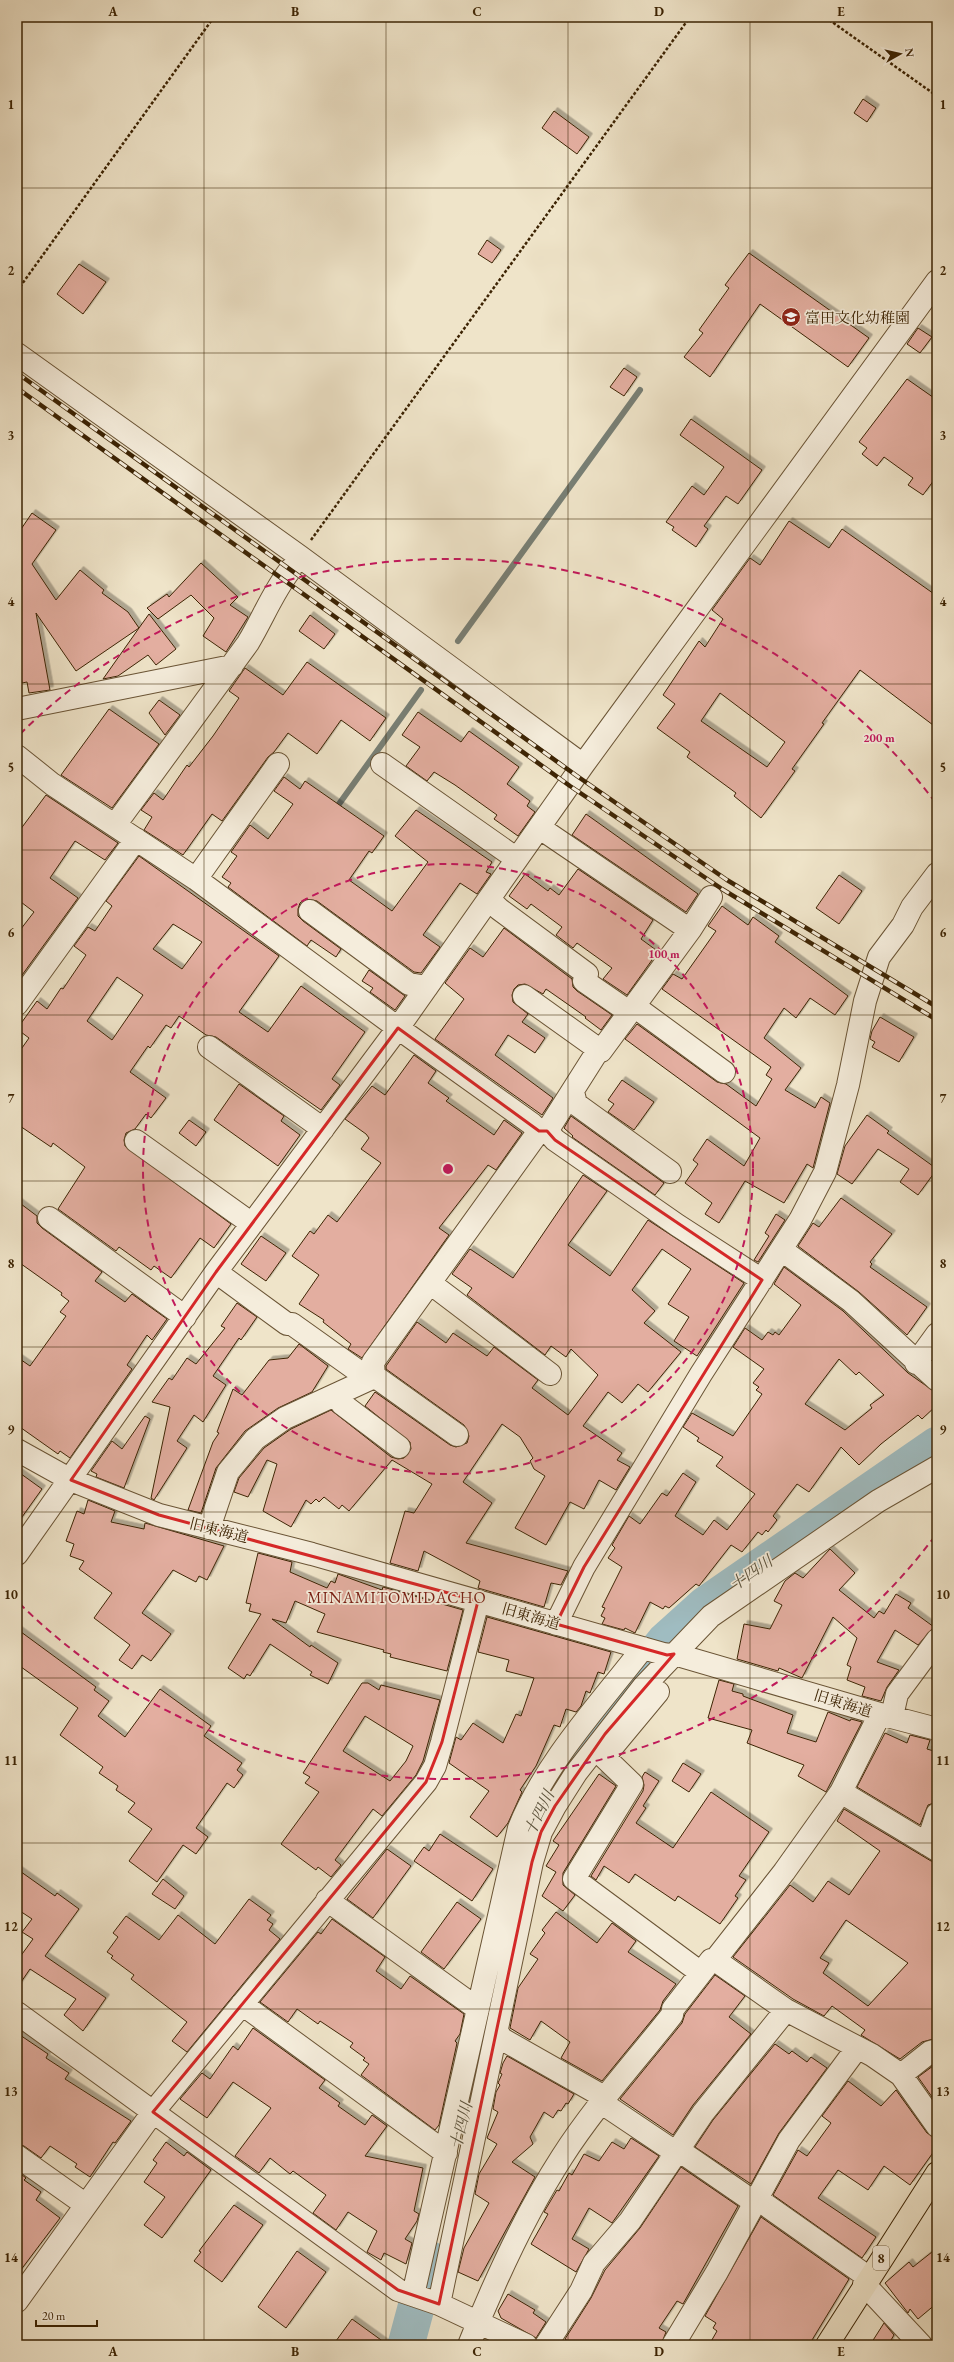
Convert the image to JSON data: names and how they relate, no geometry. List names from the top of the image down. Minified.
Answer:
{"streets":{"main road":["8"],"street":["旧東海道"]},"districts":["MINAMITOMIDACHO"],"water":["十四川"],"places":{"school or university":["富田文化幼稚園"]},"scale_bar":"20 m","north":"right","grid":{"columns":["A","B","C","D","E"],"rows":["1","2","3","4","5","6","7","8","9","10","11","12","13","14"]},"rings":["200 m","100 m"]}
